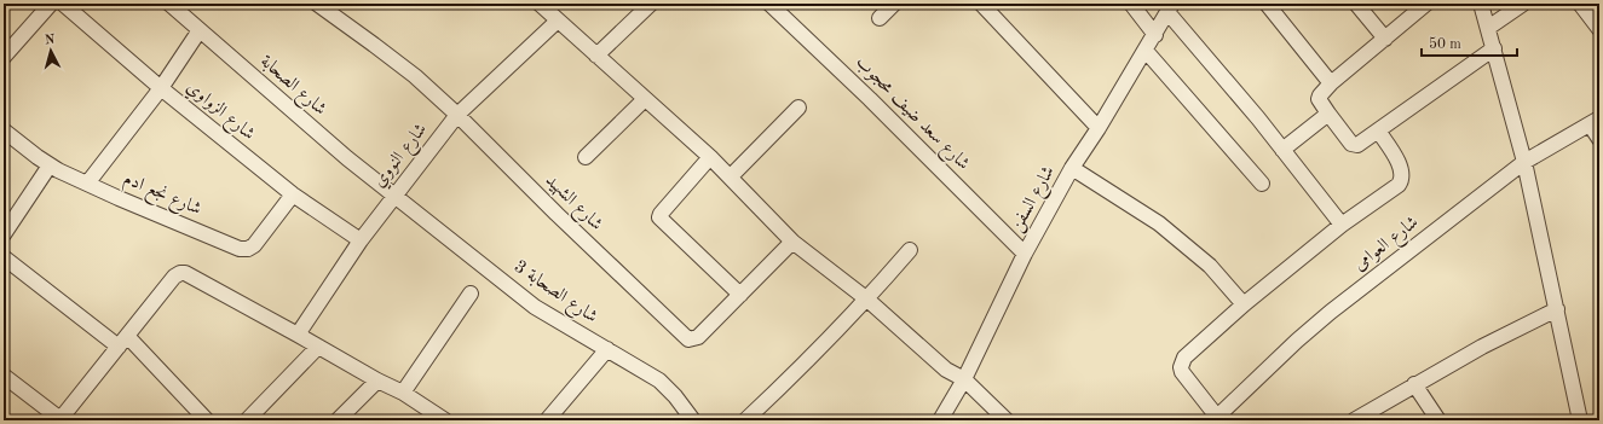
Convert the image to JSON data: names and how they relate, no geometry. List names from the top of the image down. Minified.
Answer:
{"streets":{"street":["شارع الصحابة","شارع الزواوي","شارع سعد ضيف محجوب","شارع النووي","شارع نجع ادم","شارع السفن","شارع الشهيد","شارع العوامى","شارع الصحابة 3"]},"crossings":[["شارع الصحابة","شارع النووي"],["شارع الصحابة","شارع الصحابة 3"],["شارع الزواوي","شارع النووي"],["شارع الزواوي","شارع نجع ادم"],["شارع سعد ضيف محجوب","شارع السفن"],["شارع النووي","شارع الشهيد"],["شارع النووي","شارع الصحابة 3"]],"scale_bar":"50 m","north":"top"}
